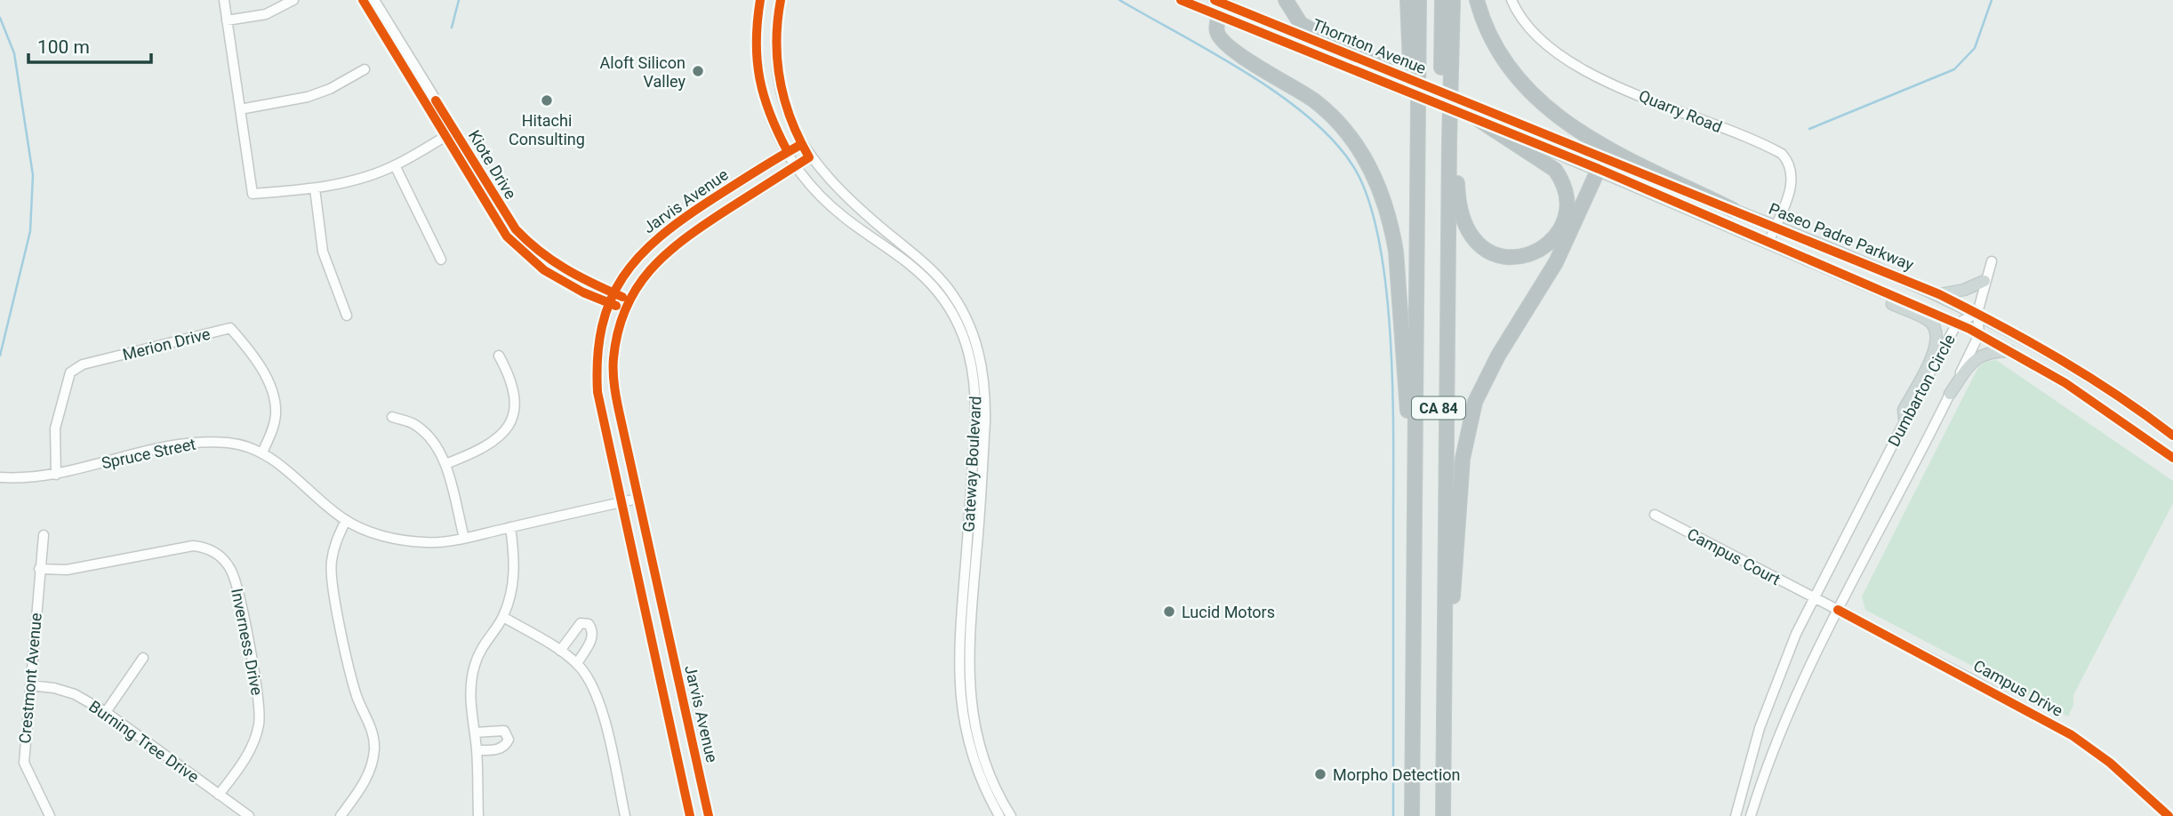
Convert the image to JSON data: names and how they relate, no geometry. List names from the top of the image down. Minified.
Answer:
{"streets":{"highway":["CA 84"],"main road":["Thornton Avenue","Jarvis Avenue","Paseo Padre Parkway"],"street":["Quarry Road","Kiote Drive","Merion Drive","Dumbarton Circle","Spruce Street","Gateway Boulevard","Campus Court","Inverness Drive","Crestmont Avenue","Campus Drive","Burning Tree Drive"]},"crossings":[["Thornton Avenue","Paseo Padre Parkway"],["Quarry Road","Paseo Padre Parkway"],["Kiote Drive","Jarvis Avenue"],["Jarvis Avenue","Spruce Street"],["Jarvis Avenue","Gateway Boulevard"],["Paseo Padre Parkway","Dumbarton Circle"],["Merion Drive","Spruce Street"],["Dumbarton Circle","Campus Court"],["Dumbarton Circle","Campus Drive"],["Campus Court","Campus Drive"],["Inverness Drive","Crestmont Avenue"],["Inverness Drive","Burning Tree Drive"],["Crestmont Avenue","Burning Tree Drive"]],"places":["Aloft Silicon Valley","Hitachi Consulting","Lucid Motors","Morpho Detection"],"scale_bar":"100 m"}
